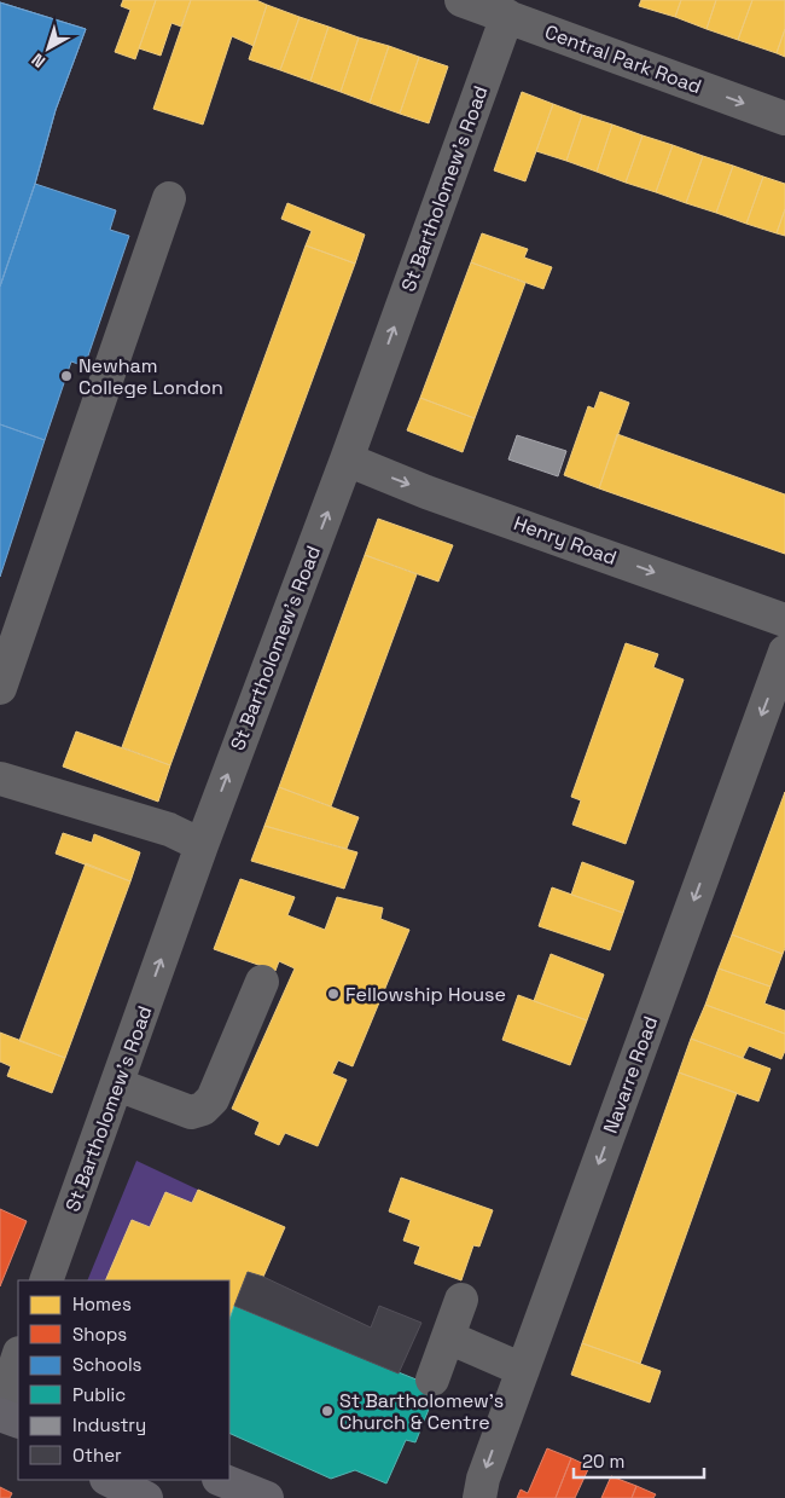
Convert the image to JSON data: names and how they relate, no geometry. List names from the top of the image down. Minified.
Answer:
{"streets":{"street":["Central Park Road","St Bartholomew's Road","Henry Road","Navarre Road"]},"crossings":[["Central Park Road","St Bartholomew's Road"],["St Bartholomew's Road","Henry Road"]],"one_way":["Central Park Road","Henry Road","Navarre Road"],"places":["Newham College London","Fellowship House","St Bartholomew's Church & Centre"],"legend":["Homes","Shops","Schools","Public","Industry","Other"],"scale_bar":"20 m","north":"bottom left"}
